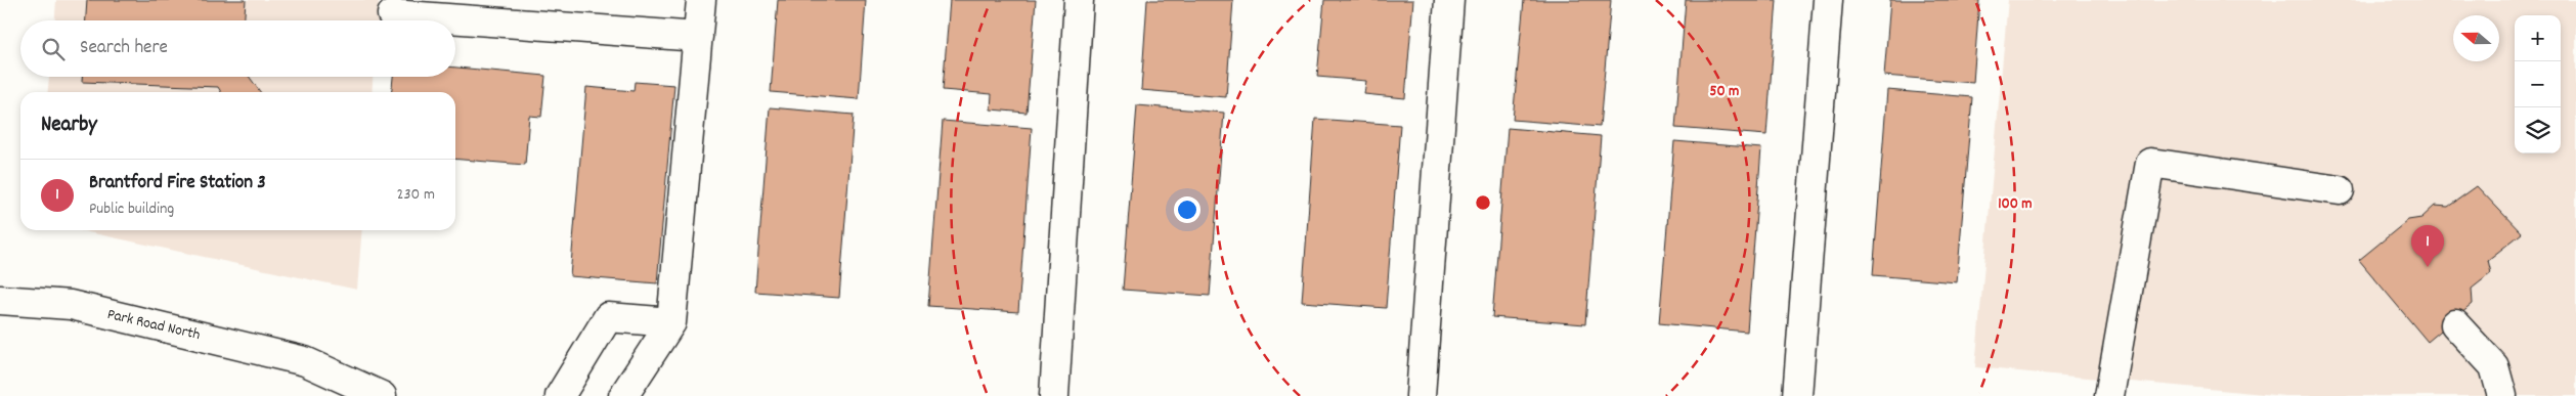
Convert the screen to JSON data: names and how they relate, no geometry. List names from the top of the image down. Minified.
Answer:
{"streets":{"main road":["Park Road North"]},"north":"left","page":{"map_buttons":["+","−"],"search":"Search here","heading":"Nearby","list":[{"mark":"1","name":"Brantford Fire Station 3","note":"Public building","value":"230 m"}],"pins":"1"},"rings":["50 m","100 m"]}
